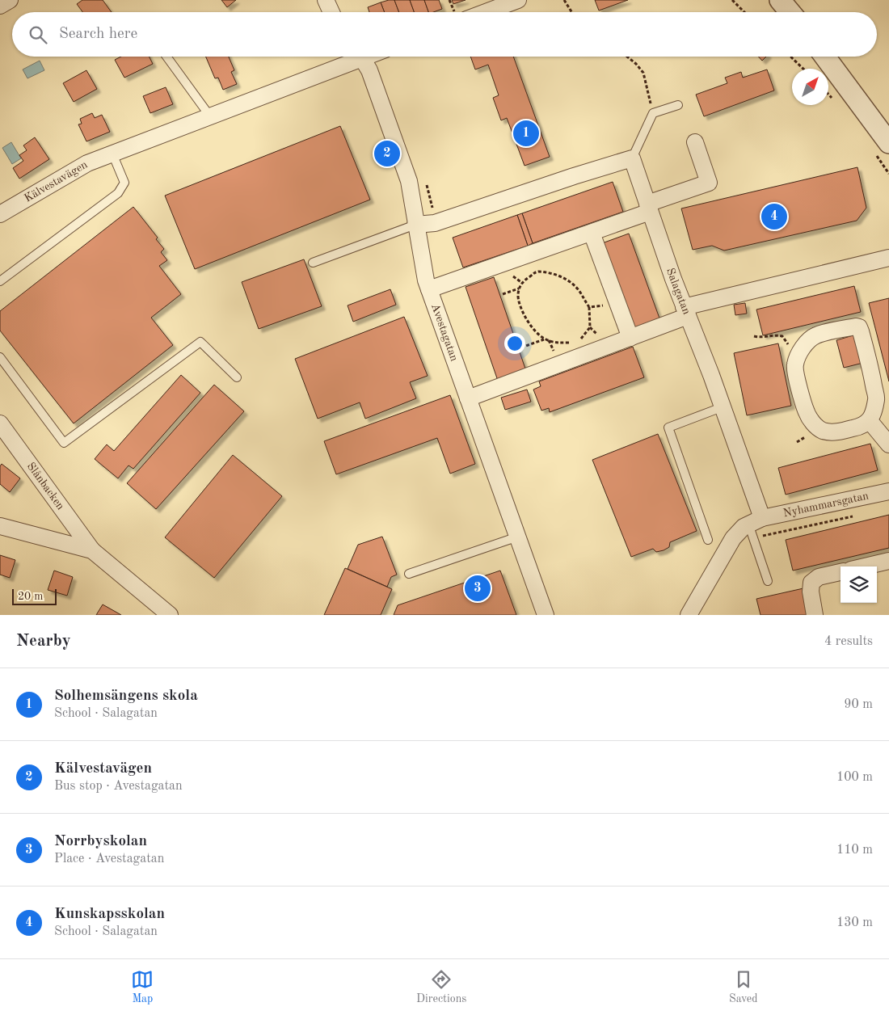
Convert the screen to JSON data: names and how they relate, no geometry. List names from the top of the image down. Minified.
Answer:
{"streets":{"street":["Kälvestavägen","Salagatan","Avestagatan","Slånbacken","Nyhammarsgatan"]},"crossings":[["Salagatan","Nyhammarsgatan"]],"scale_bar":"20 m","north":"top right","page":{"search":"Search here","pins":["1","2","4","3"],"scale":"20 m","heading":["Nearby","4 results"],"list":[{"mark":"1","name":"Solhemsängens skola","note":"School · Salagatan","value":"90 m"},{"mark":"2","name":"Kälvestavägen","note":"Bus stop · Avestagatan","value":"100 m"},{"mark":"3","name":"Norrbyskolan","note":"Place · Avestagatan","value":"110 m"},{"mark":"4","name":"Kunskapsskolan","note":"School · Salagatan","value":"130 m"}],"nav":["Map","Directions","Saved"]}}
